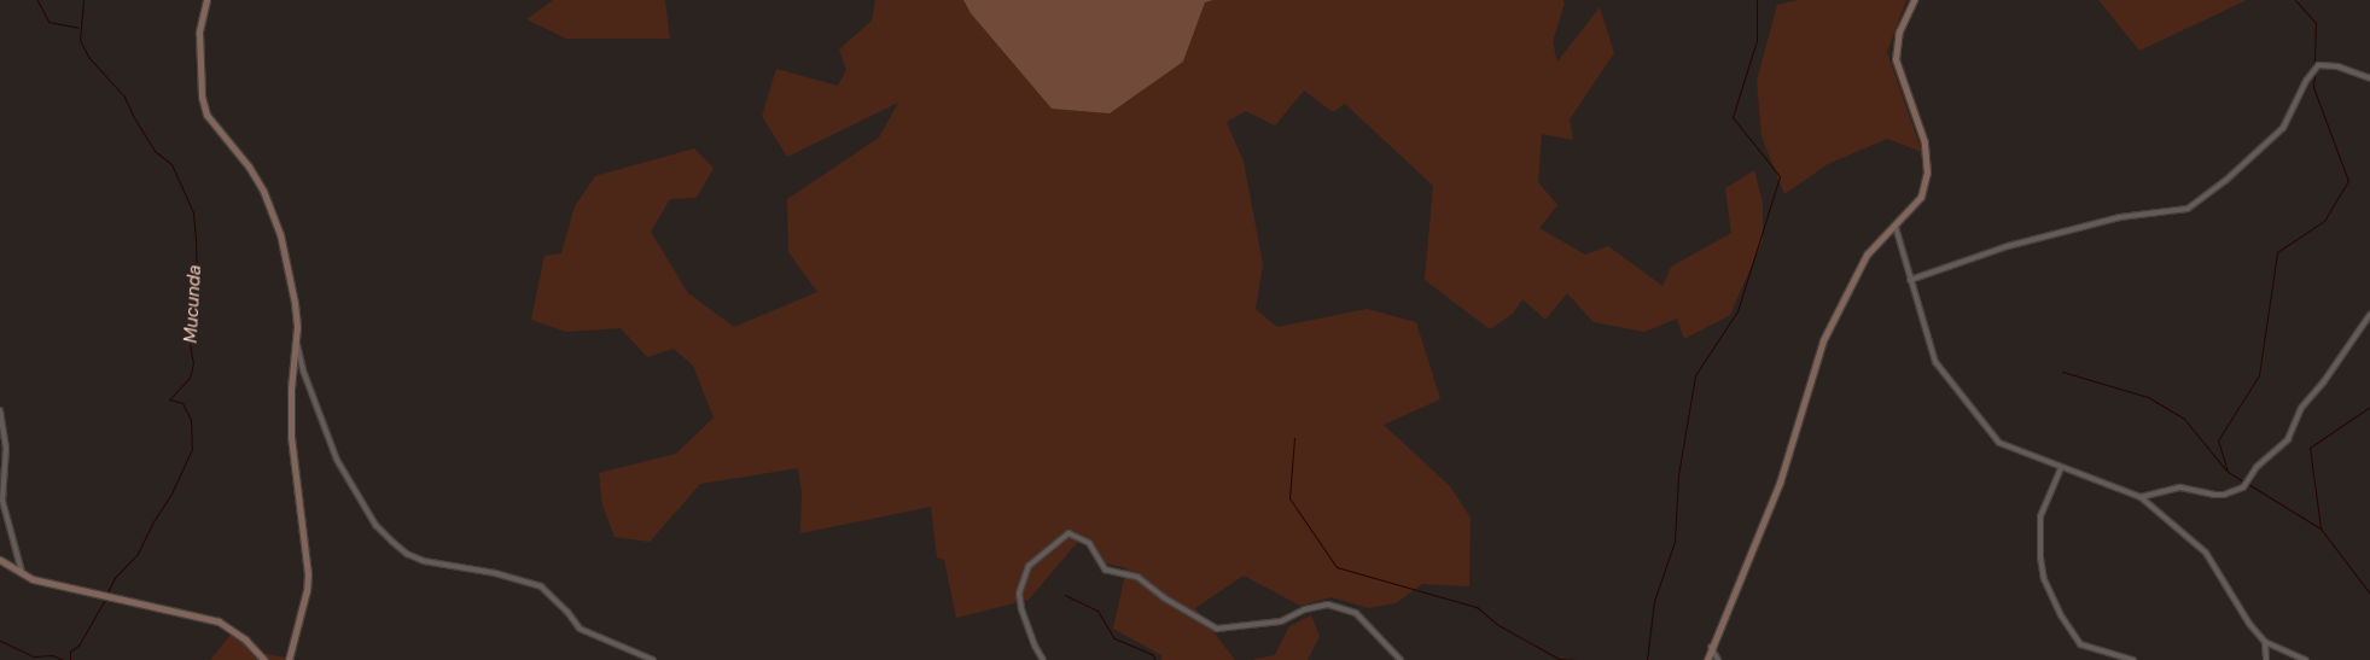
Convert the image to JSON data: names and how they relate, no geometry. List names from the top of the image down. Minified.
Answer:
{"water":["Mucunda"]}
